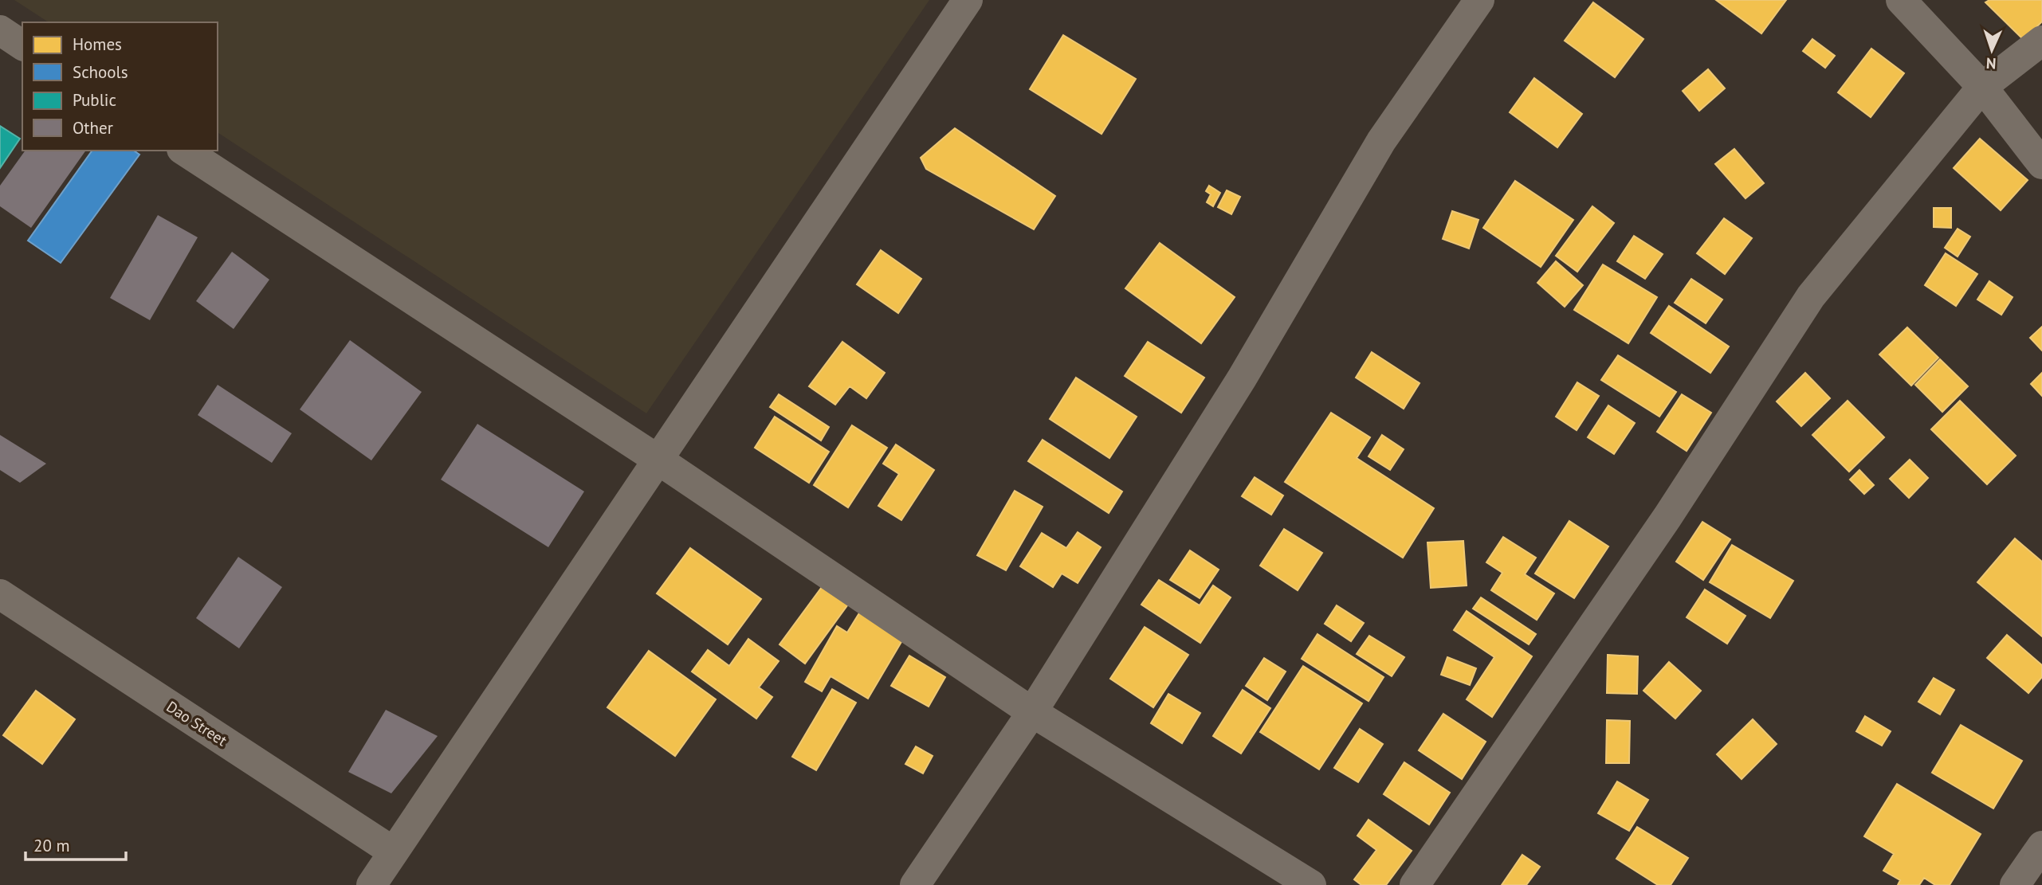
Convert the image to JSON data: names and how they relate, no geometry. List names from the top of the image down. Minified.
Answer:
{"streets":{"street":["Dao Street"]},"legend":["Homes","Schools","Public","Other"],"scale_bar":"20 m","north":"bottom"}
